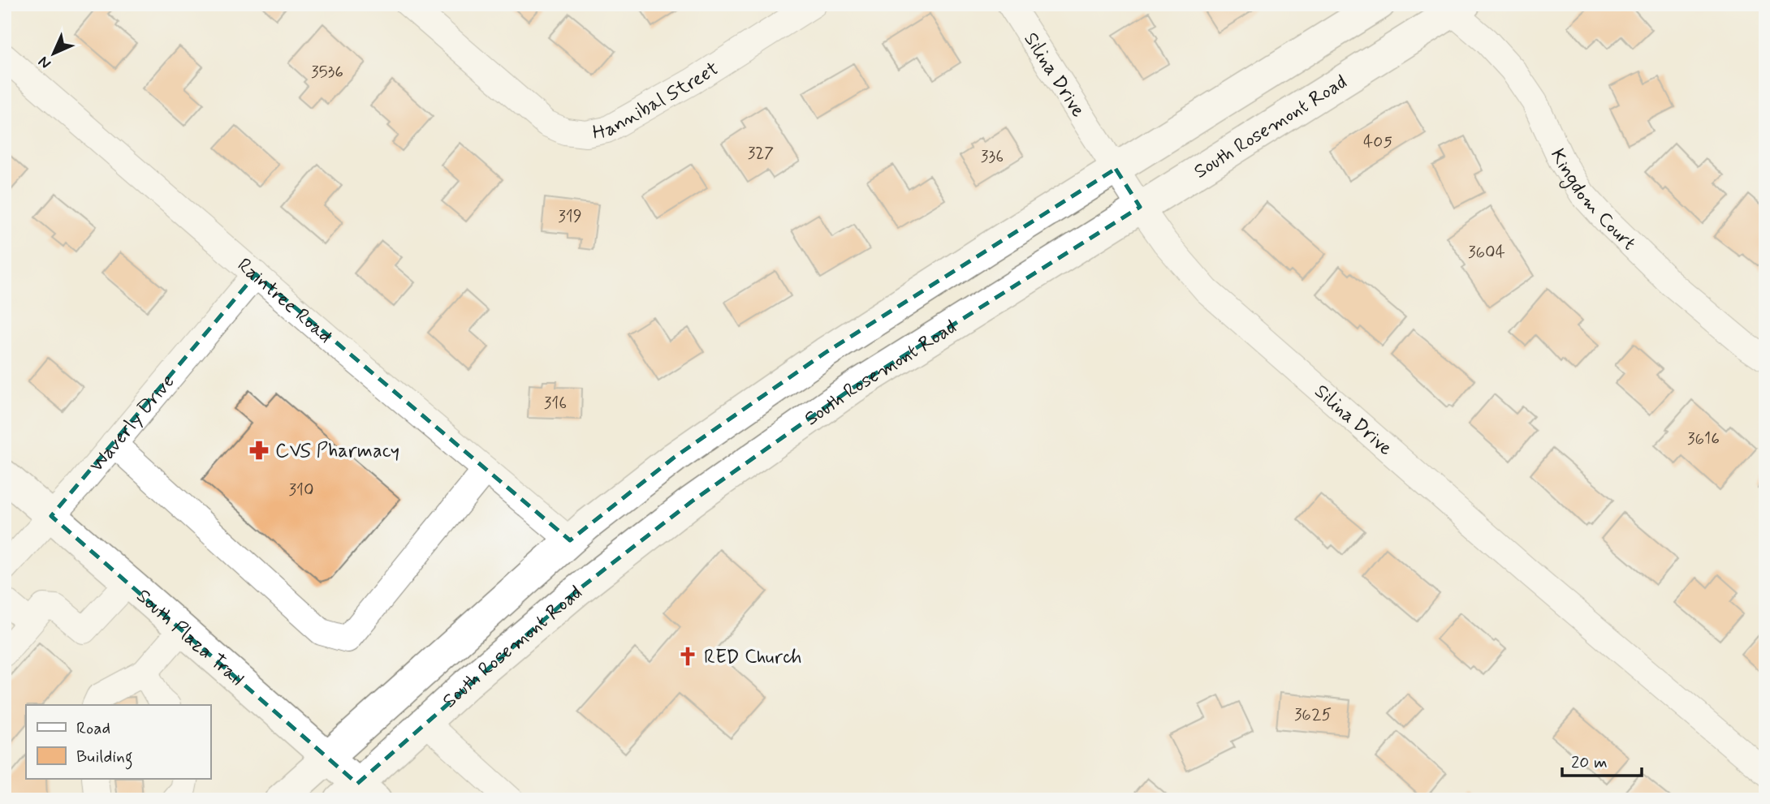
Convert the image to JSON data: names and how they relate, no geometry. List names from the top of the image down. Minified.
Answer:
{"streets":{"main road":["South Rosemont Road","South Plaza Trail"],"street":["Silina Drive","Hannibal Street","Kingdom Court","Raintree Road","Waverly Drive"]},"crossings":[["Silina Drive","South Rosemont Road"],["South Rosemont Road","Kingdom Court"],["South Rosemont Road","Raintree Road"],["South Rosemont Road","South Plaza Trail"],["Raintree Road","Waverly Drive"],["Waverly Drive","South Plaza Trail"]],"places":{"pharmacy":["CVS Pharmacy"],"church":["RED Church"]},"house_numbers":["3536","405","327","336","319","3604","316","3616","310","3625"],"legend":["Road","Building"],"scale_bar":"20 m","north":"bottom left"}
